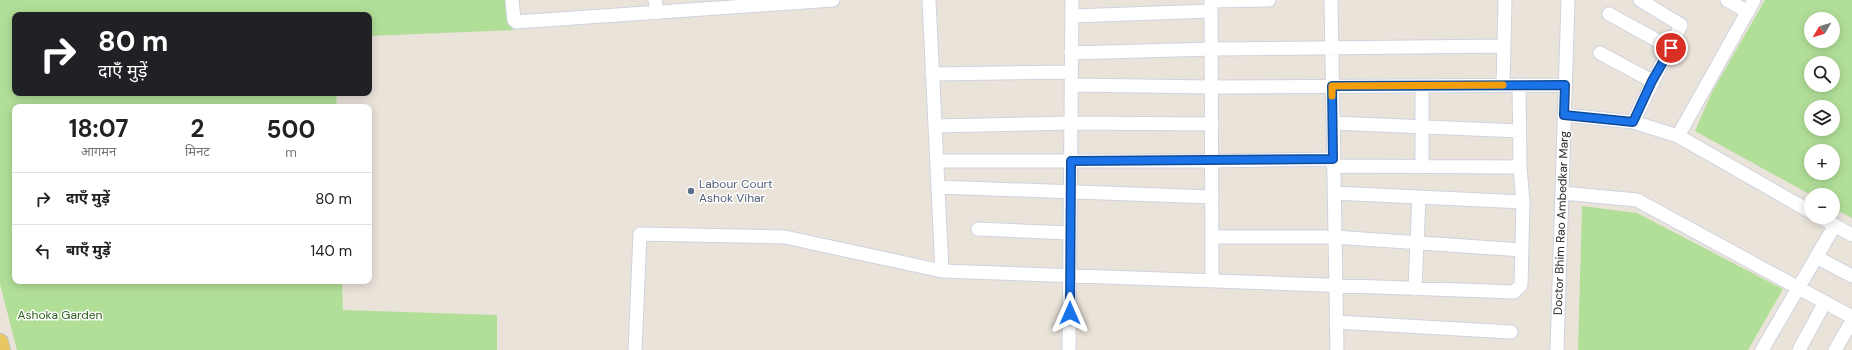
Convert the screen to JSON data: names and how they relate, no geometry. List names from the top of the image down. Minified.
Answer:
{"streets":{"street":["Doctor Bhim Rao Ambedkar Marg"]},"parks":["Ashoka Garden"],"places":["Labour Court Ashok Vihar"],"north":"bottom left","page":{"map_buttons":["+","−"],"turn":["80 m","दाएँ मुड़ें"],"eta":["18:07","आगमन","2","मिनट","500","m"],"list":[{"name":"दाएँ मुड़ें","value":"80 m"},{"name":"बाएँ मुड़ें","value":"140 m"}]}}
